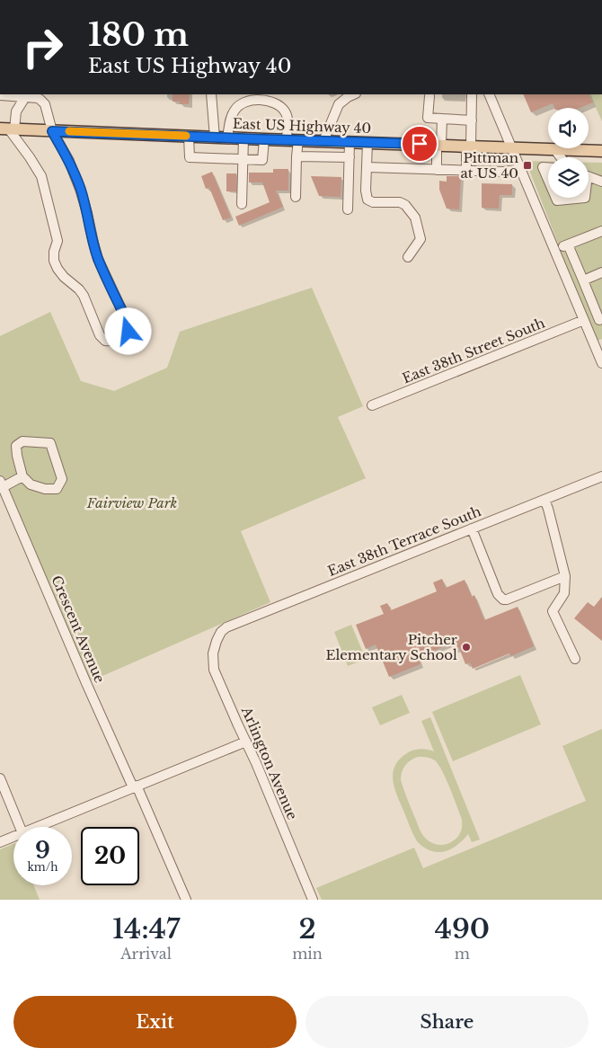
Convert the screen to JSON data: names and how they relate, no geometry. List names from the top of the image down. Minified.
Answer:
{"streets":{"main road":["East US Highway 40"],"street":["East 38th Street South","East 38th Terrace South","Crescent Avenue","Arlington Avenue"]},"crossings":[["East 38th Terrace South","Arlington Avenue"]],"parks":["Fairview Park"],"places":{"transit":["Pittman at US 40"],"other":["Pitcher Elementary School"]},"page":{"turn":["180 m","East US Highway 40"],"speed":"9 km/h","limit":"20","eta":["14:47","Arrival","2","min","490","m"],"buttons":["Exit","Share"]}}
